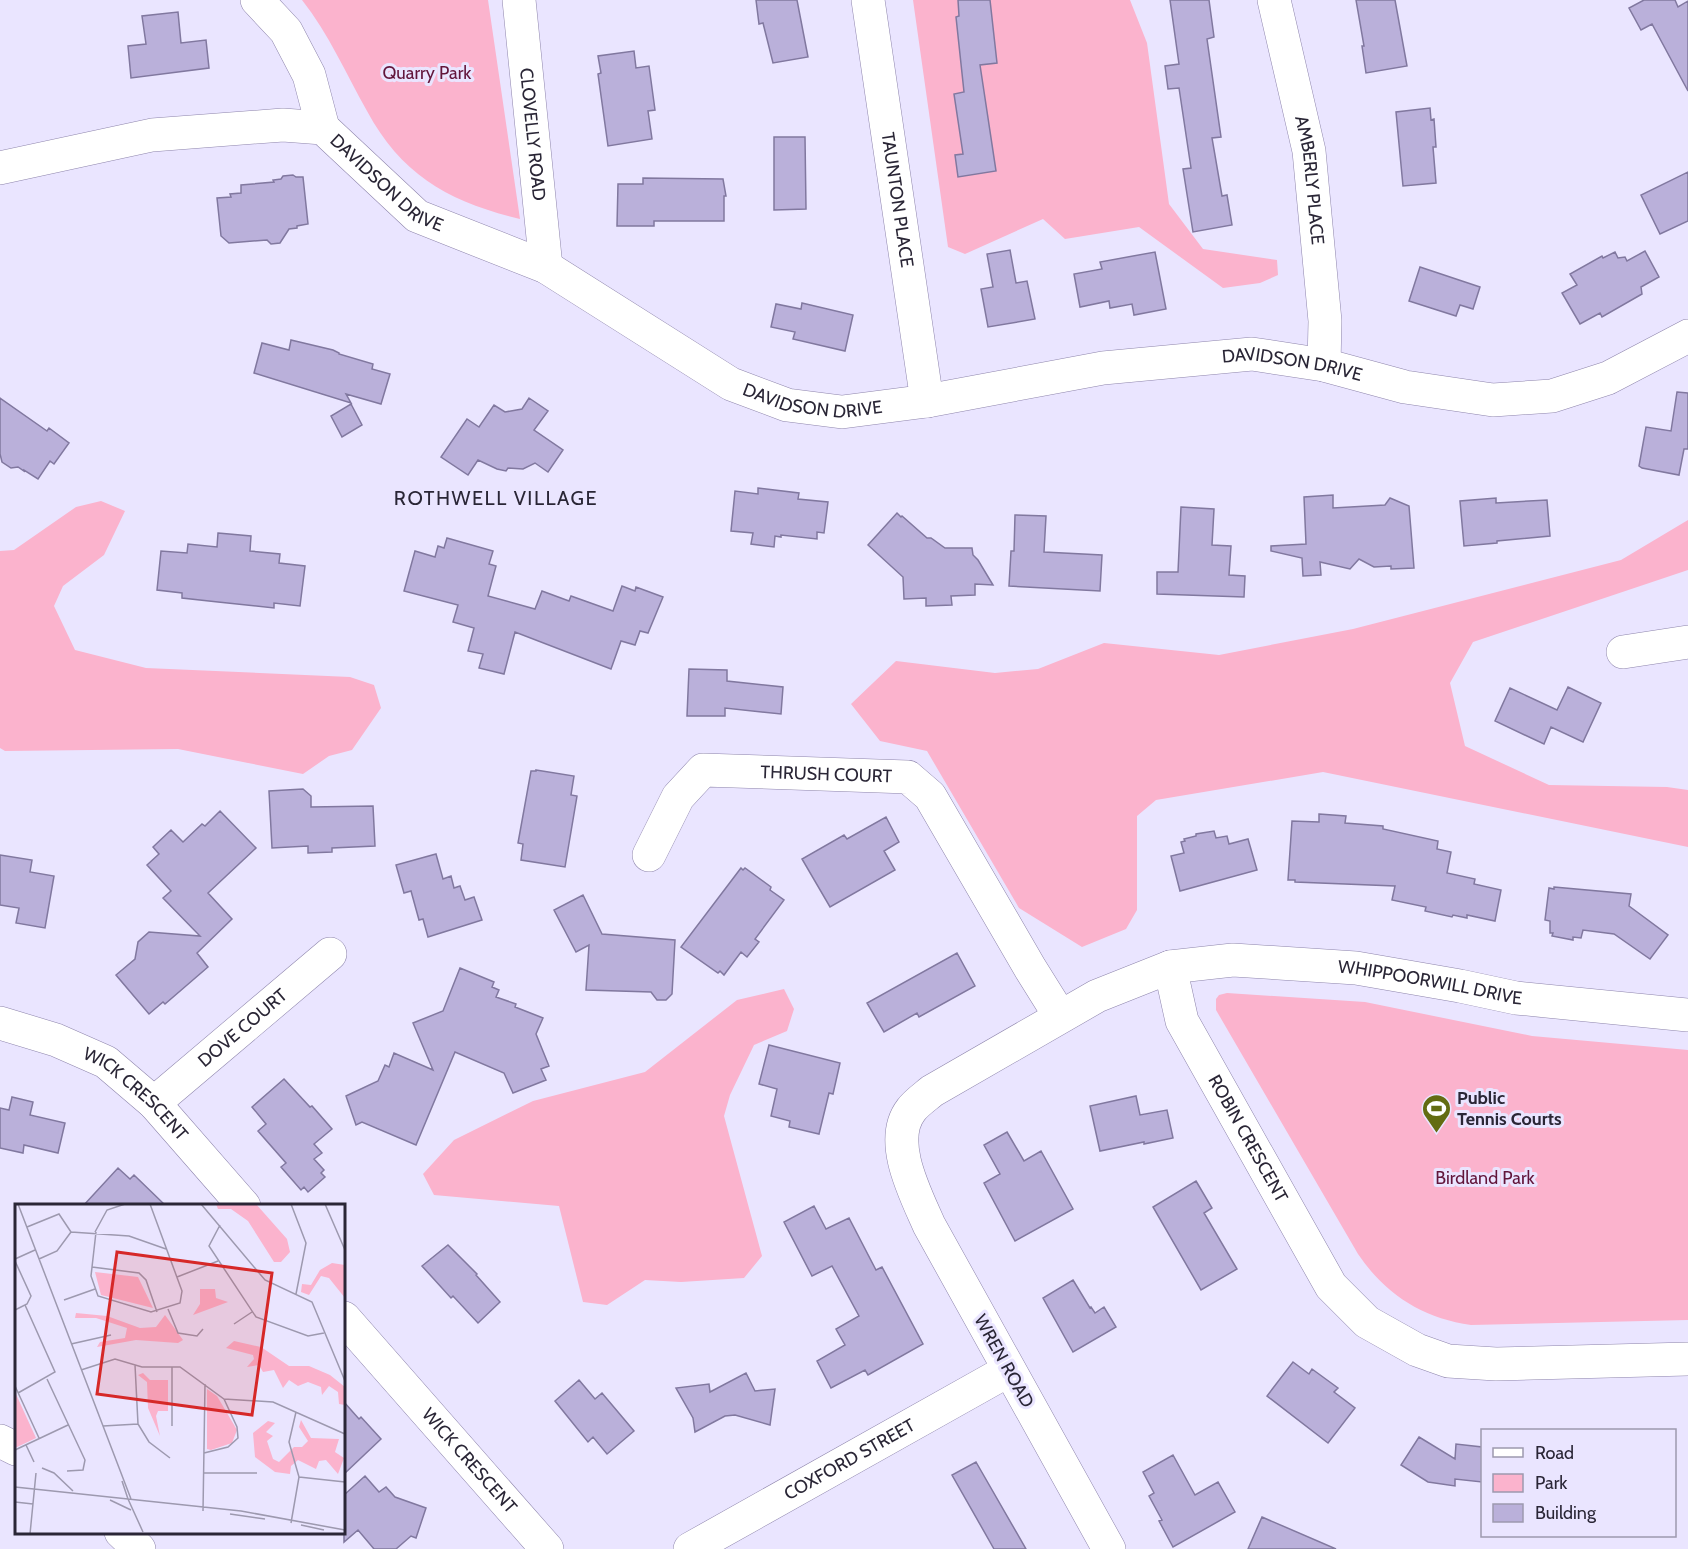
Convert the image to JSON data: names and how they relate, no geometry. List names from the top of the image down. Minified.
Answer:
{"streets":{"street":["CLOVELLY ROAD","DAVIDSON DRIVE","AMBERLY PLACE","TAUNTON PLACE","THRUSH COURT","WHIPPOORWILL DRIVE","DOVE COURT","WICK CRESCENT","ROBIN CRESCENT","WREN ROAD","COXFORD STREET"]},"crossings":[["CLOVELLY ROAD","DAVIDSON DRIVE"],["DAVIDSON DRIVE","AMBERLY PLACE"],["DAVIDSON DRIVE","TAUNTON PLACE"],["THRUSH COURT","WREN ROAD"],["WHIPPOORWILL DRIVE","ROBIN CRESCENT"],["DOVE COURT","WICK CRESCENT"],["WREN ROAD","COXFORD STREET"]],"districts":["ROTHWELL VILLAGE"],"parks":["Quarry Park","Birdland Park"],"places":{"sports":["Public Tennis Courts"]},"legend":["Road","Park","Building"]}
